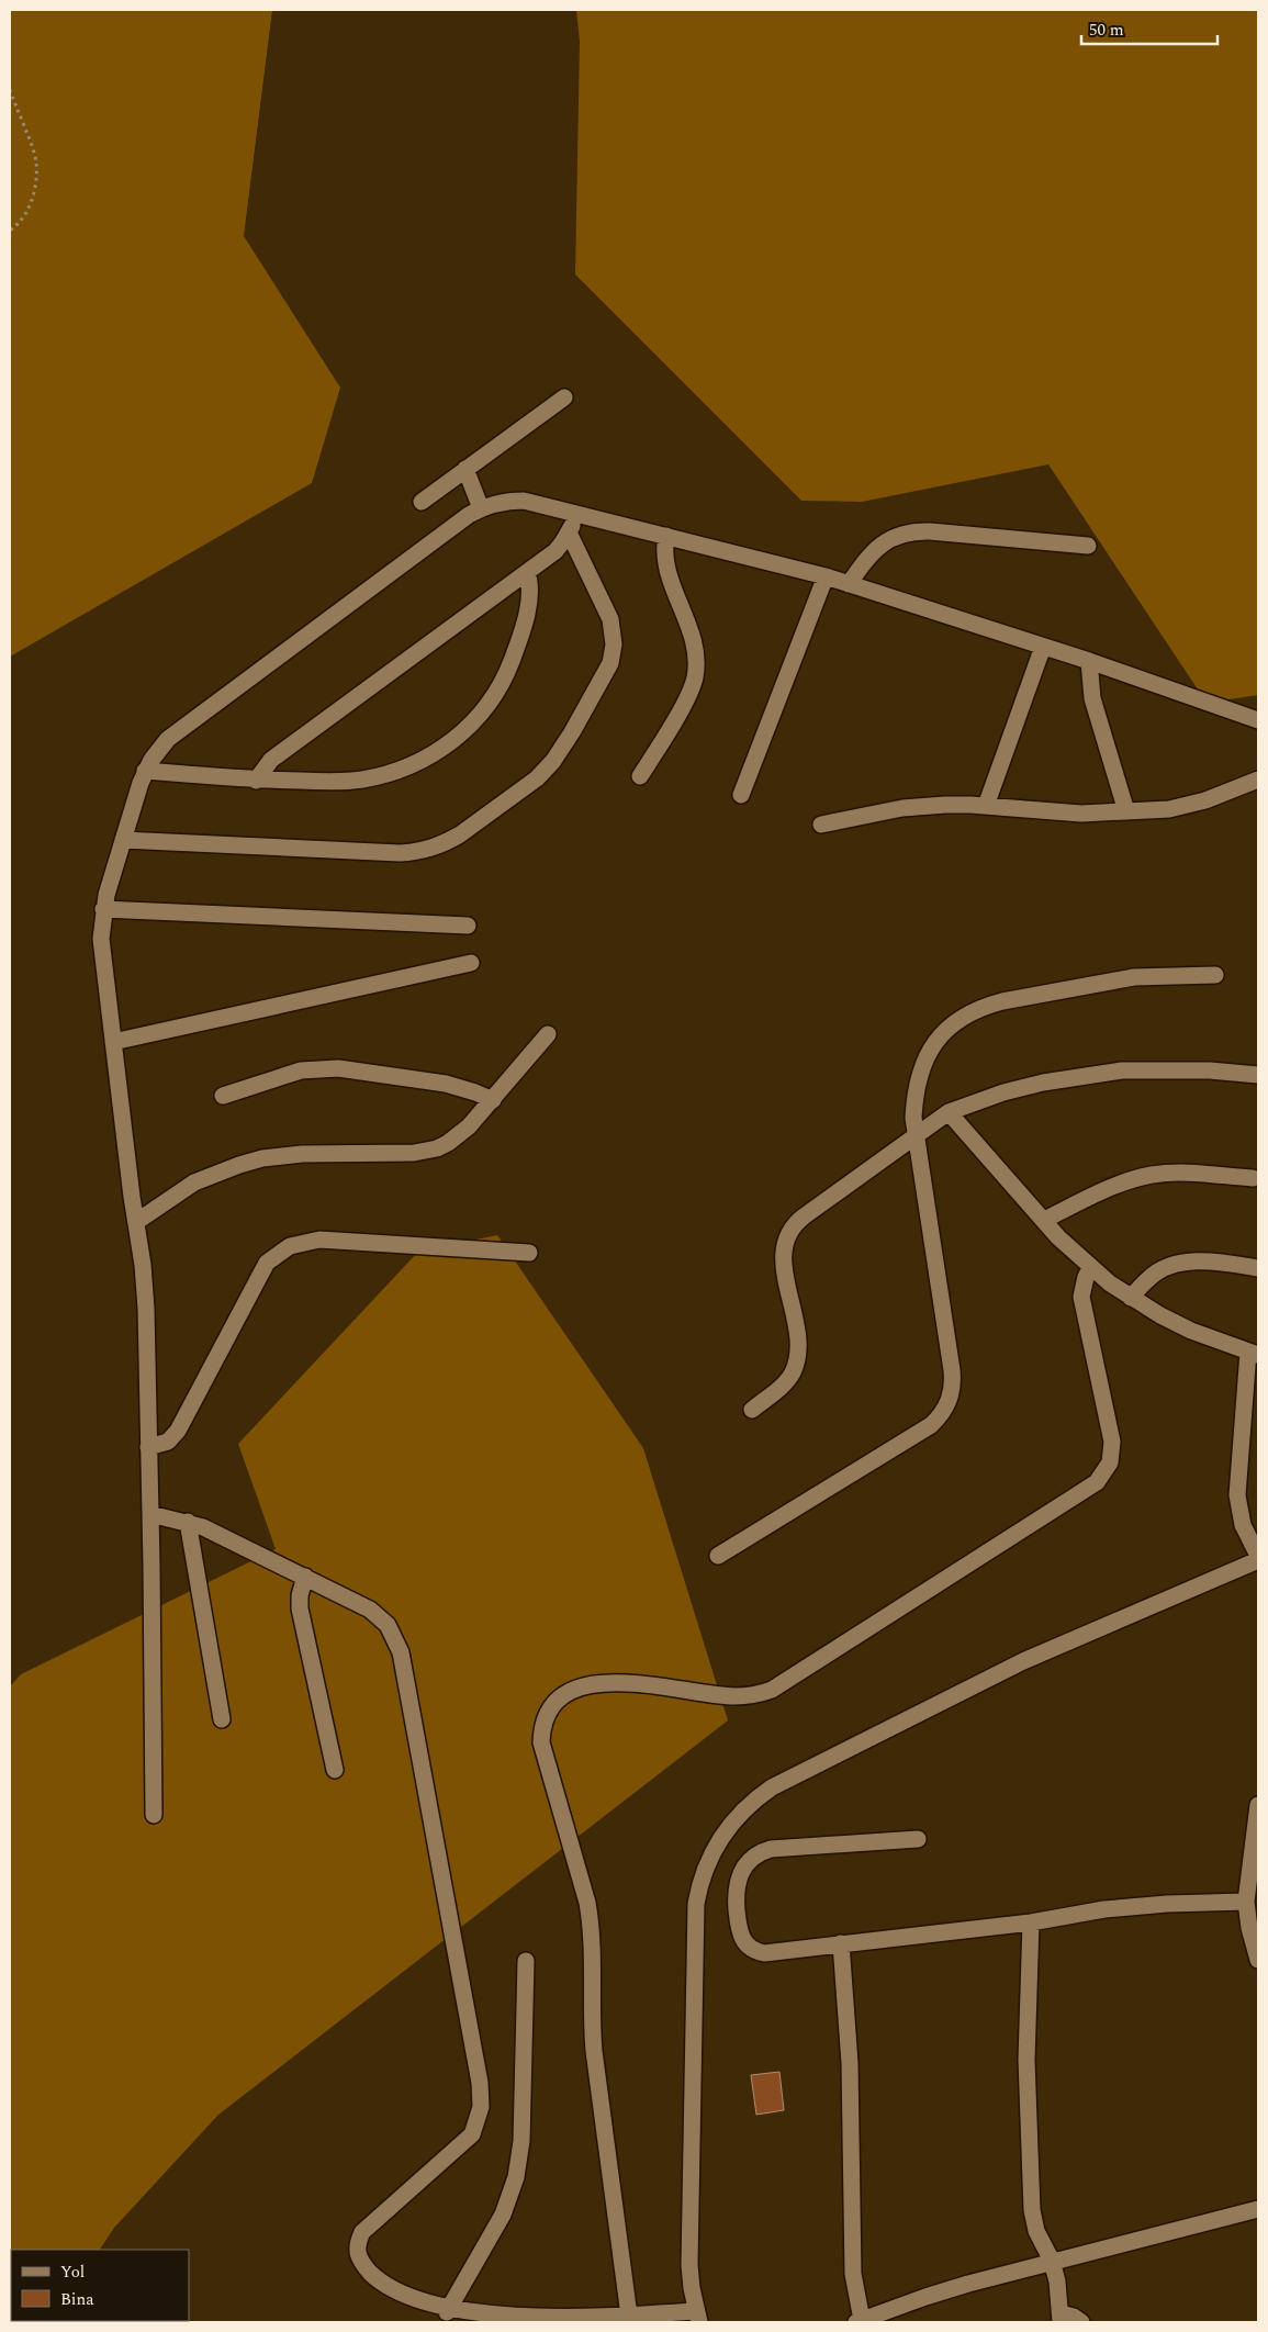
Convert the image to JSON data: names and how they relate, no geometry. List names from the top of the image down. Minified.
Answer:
{"legend":["Yol","Bina"],"scale_bar":"50 m"}
